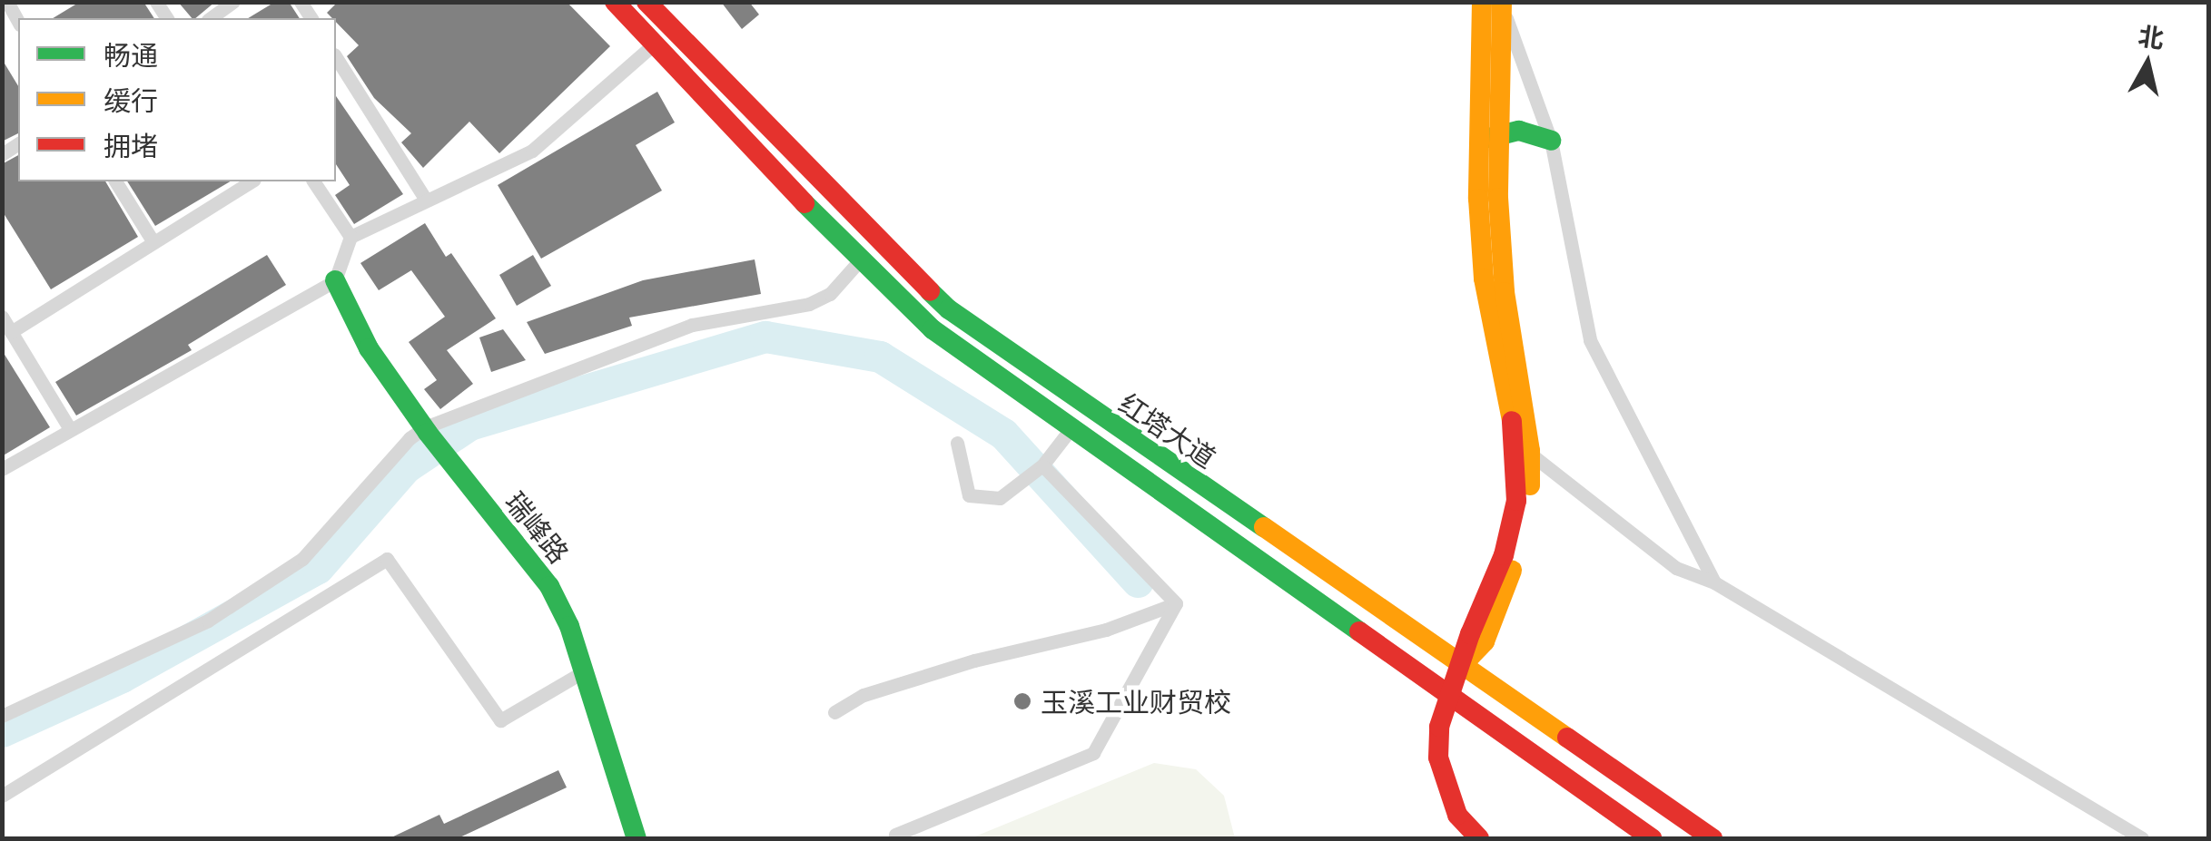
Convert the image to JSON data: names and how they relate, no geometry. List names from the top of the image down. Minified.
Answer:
{"streets":{"main road":["红塔大道","瑞峰路"]},"places":["玉溪工业财贸校"],"legend":["畅通","缓行","拥堵"],"north":"top"}
